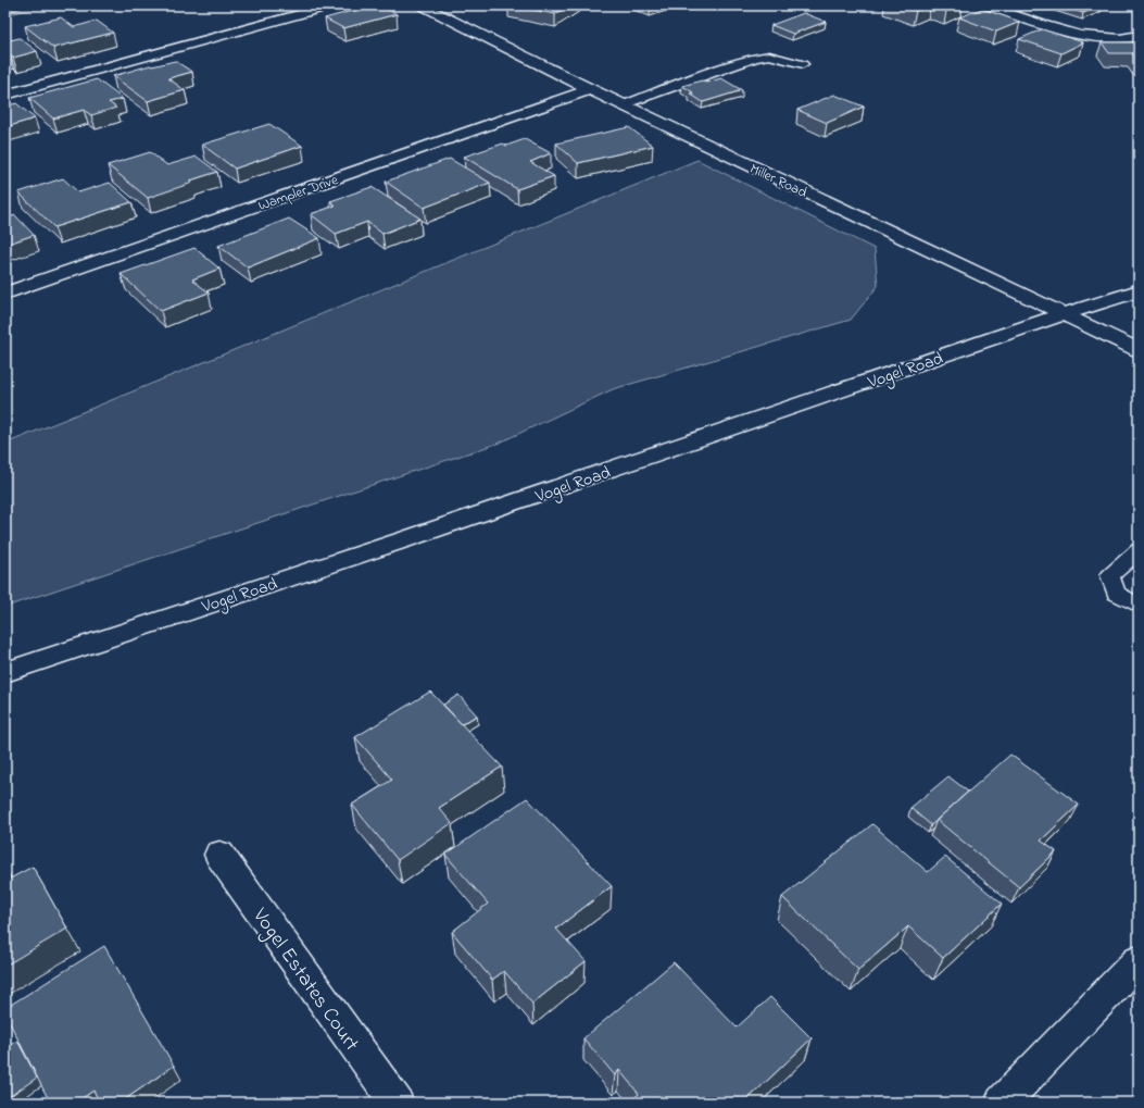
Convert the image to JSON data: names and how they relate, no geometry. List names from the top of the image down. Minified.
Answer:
{"streets":{"street":["Miller Road","Wampler Drive","Vogel Road","Vogel Estates Court"]},"crossings":[["Miller Road","Wampler Drive"],["Miller Road","Vogel Road"]]}
